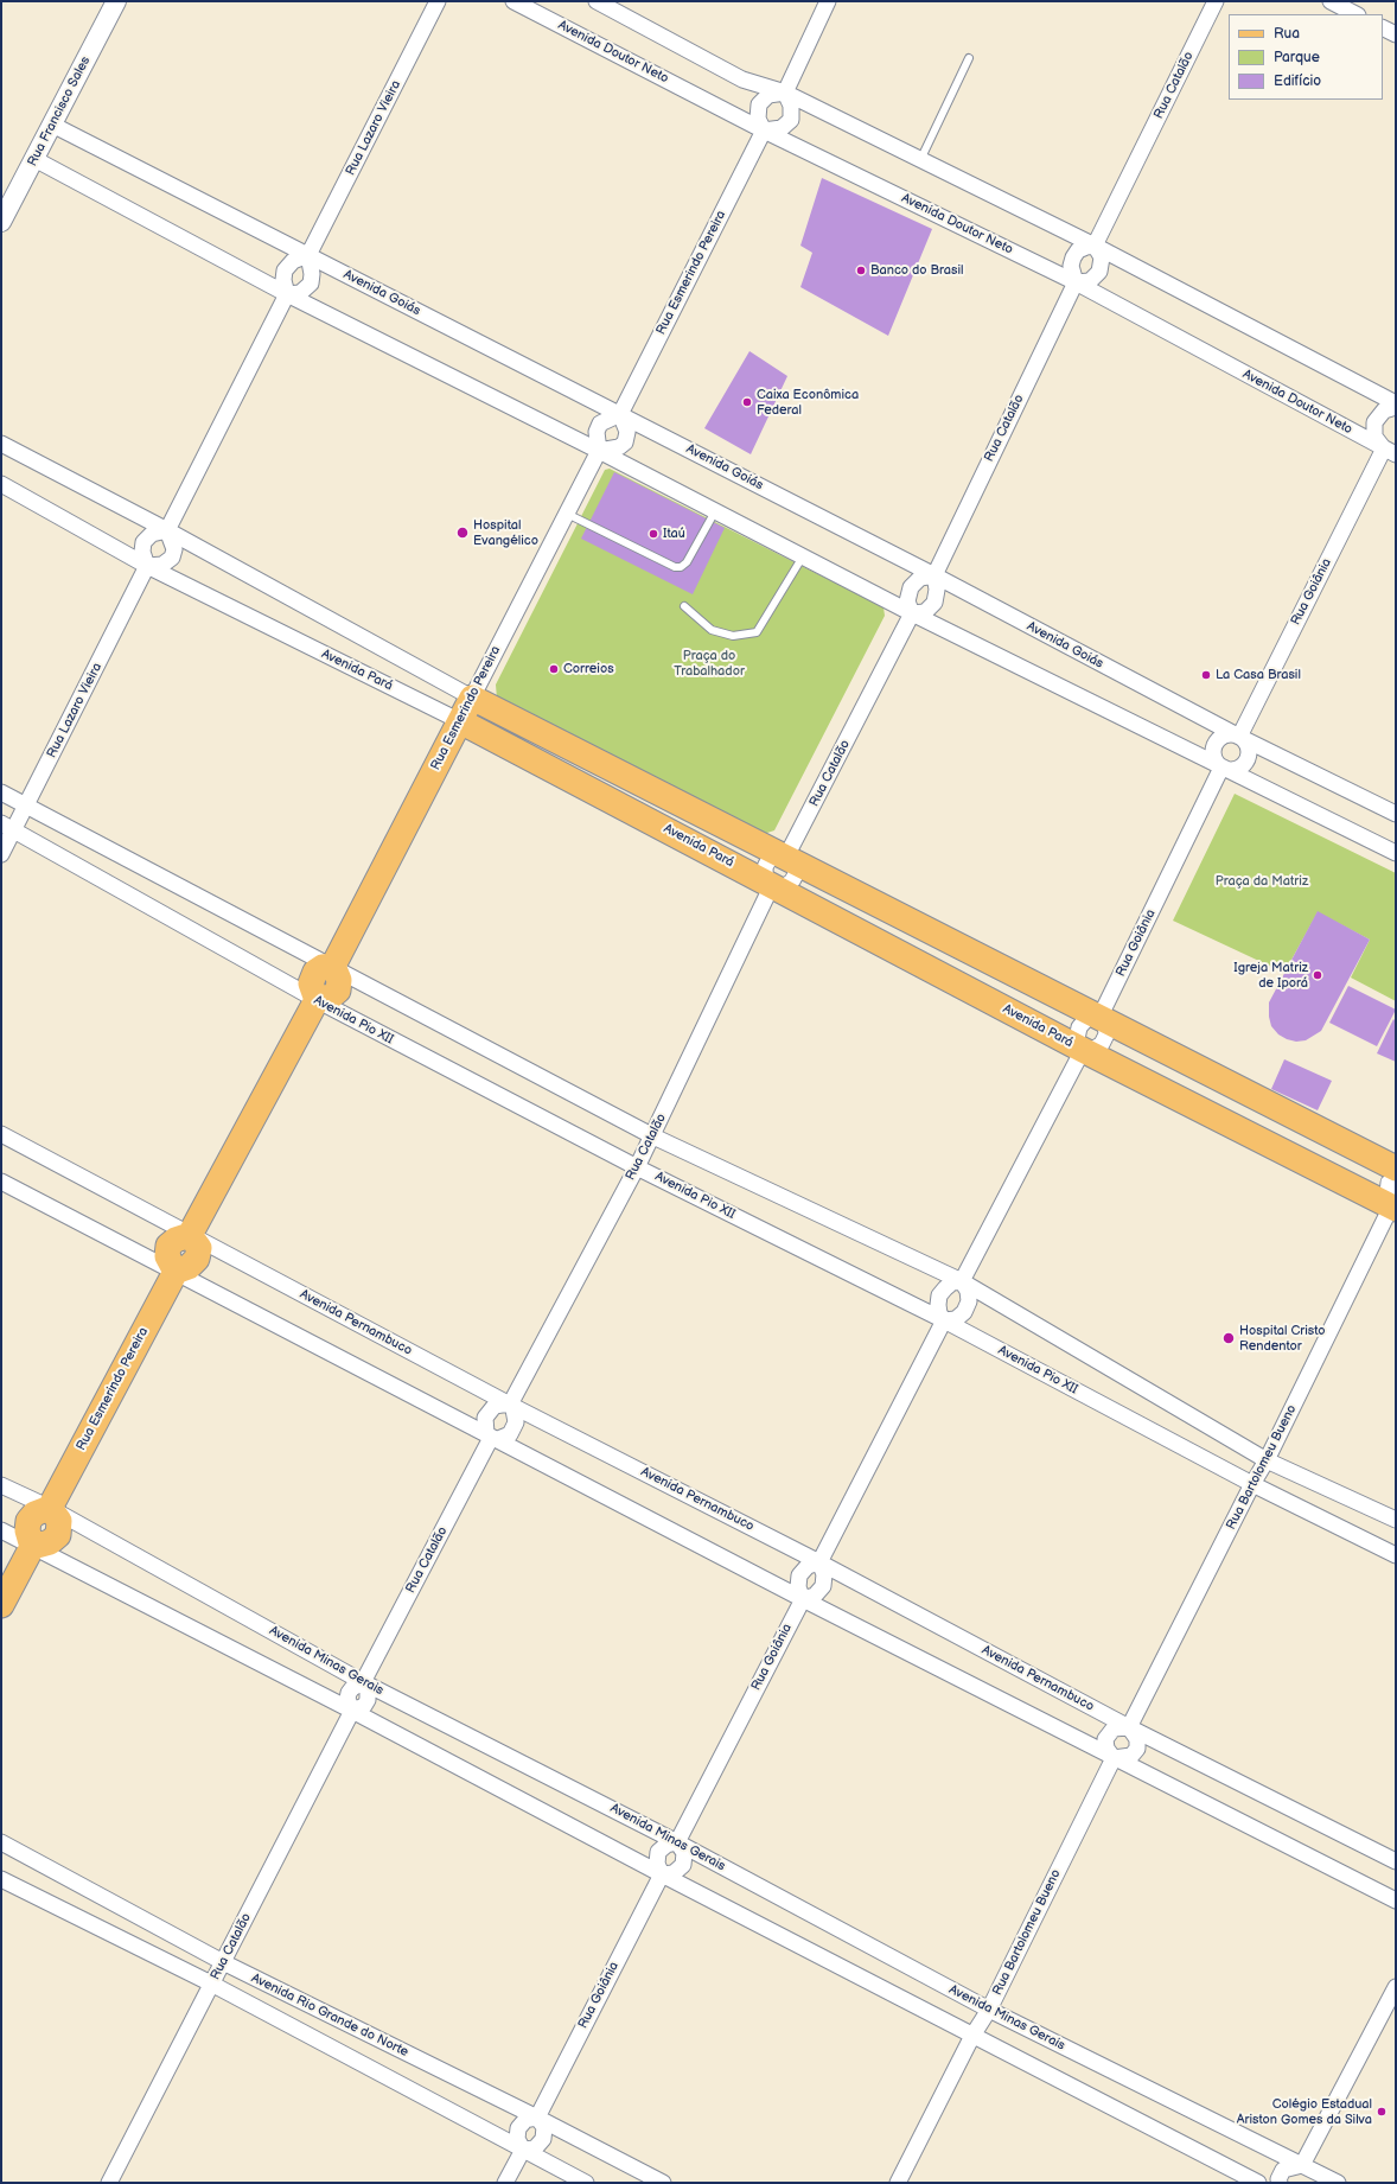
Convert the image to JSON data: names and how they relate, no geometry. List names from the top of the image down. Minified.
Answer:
{"streets":{"main road":["Rua Esmerindo Pereira","Avenida Pará"],"street":["Avenida Doutor Neto","Rua Catalão","Rua Francisco Sales","Rua Lazaro Vieira","Avenida Goiás","Rua Goiânia","Avenida Pio XII","Avenida Pernambuco","Rua Bartolomeu Bueno","Avenida Minas Gerais","Avenida Rio Grande do Norte"]},"crossings":[["Avenida Doutor Neto","Rua Catalão"],["Avenida Doutor Neto","Rua Esmerindo Pereira"],["Avenida Doutor Neto","Rua Goiânia"],["Rua Catalão","Avenida Goiás"],["Rua Catalão","Avenida Pará"],["Rua Catalão","Avenida Pio XII"],["Rua Catalão","Avenida Pernambuco"],["Rua Catalão","Avenida Minas Gerais"],["Rua Catalão","Avenida Rio Grande do Norte"],["Rua Francisco Sales","Avenida Goiás"],["Rua Lazaro Vieira","Avenida Goiás"],["Rua Lazaro Vieira","Avenida Pará"],["Rua Lazaro Vieira","Avenida Pio XII"],["Rua Esmerindo Pereira","Avenida Goiás"],["Rua Esmerindo Pereira","Avenida Pará"],["Rua Esmerindo Pereira","Avenida Minas Gerais"],["Avenida Goiás","Rua Goiânia"],["Rua Goiânia","Avenida Pará"],["Rua Goiânia","Avenida Pernambuco"],["Rua Goiânia","Avenida Minas Gerais"],["Rua Goiânia","Avenida Rio Grande do Norte"],["Avenida Pará","Rua Bartolomeu Bueno"],["Avenida Pio XII","Rua Bartolomeu Bueno"],["Avenida Pernambuco","Rua Bartolomeu Bueno"],["Rua Bartolomeu Bueno","Avenida Minas Gerais"]],"parks":["Praça do Trabalhador","Praça da Matriz"],"places":["Banco do Brasil","Caixa Econômica Federal","Hospital Evangélico","Itaú","Correios","La Casa Brasil","Igreja Matriz de Iporá","Hospital Cristo Rendentor","Colégio Estadual Ariston Gomes da Silva"],"legend":["Rua","Parque","Edifício"]}
